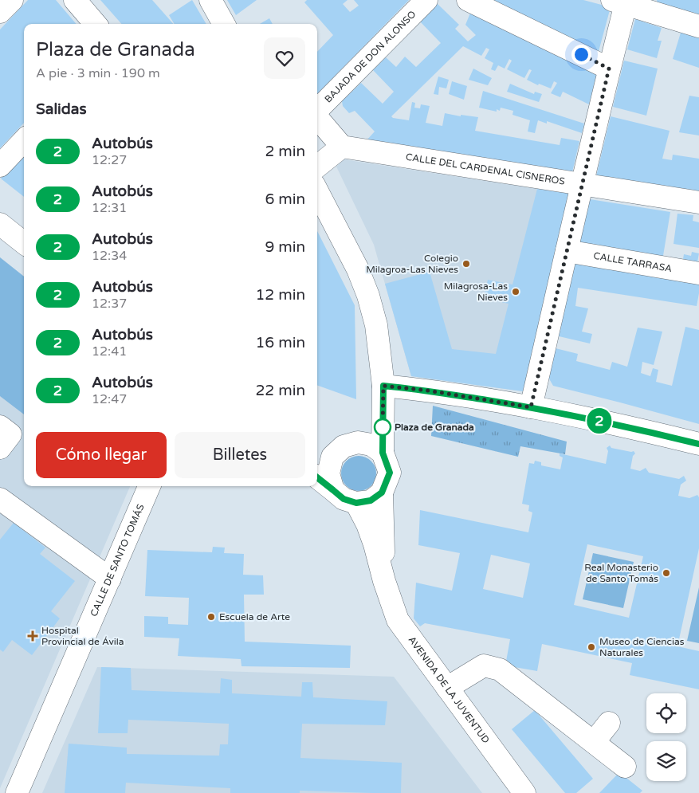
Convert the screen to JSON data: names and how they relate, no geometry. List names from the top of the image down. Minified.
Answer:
{"streets":{"street":["BAJADA DE DON ALONSO","CALLE DEL CARDENAL CISNEROS","CALLE TARRASA","CALLE DE SANTO TOMÁS","AVENIDA DE LA JUVENTUD"]},"places":{"other":["Colegio Milagroa-Las Nieves","Milagrosa-Las Nieves","Plaza de Granada","Real Monasterio de Santo Tomás","Escuela de Arte","Museo de Ciencias Naturales"],"health":["Hospital Provincial de Ávila"]},"lines":["bus line 2"],"page":{"on_map":"2","heading":[["Plaza de Granada","A pie · 3 min · 190 m"],"Salidas"],"list":[{"mark":"2","name":"Autobús","note":"12:27","value":"2 min"},{"mark":"2","name":"Autobús","note":"12:31","value":"6 min"},{"mark":"2","name":"Autobús","note":"12:34","value":"9 min"},{"mark":"2","name":"Autobús","note":"12:37","value":"12 min"},{"mark":"2","name":"Autobús","note":"12:41","value":"16 min"},{"mark":"2","name":"Autobús","note":"12:47","value":"22 min"}],"buttons":["Cómo llegar","Billetes"]}}
